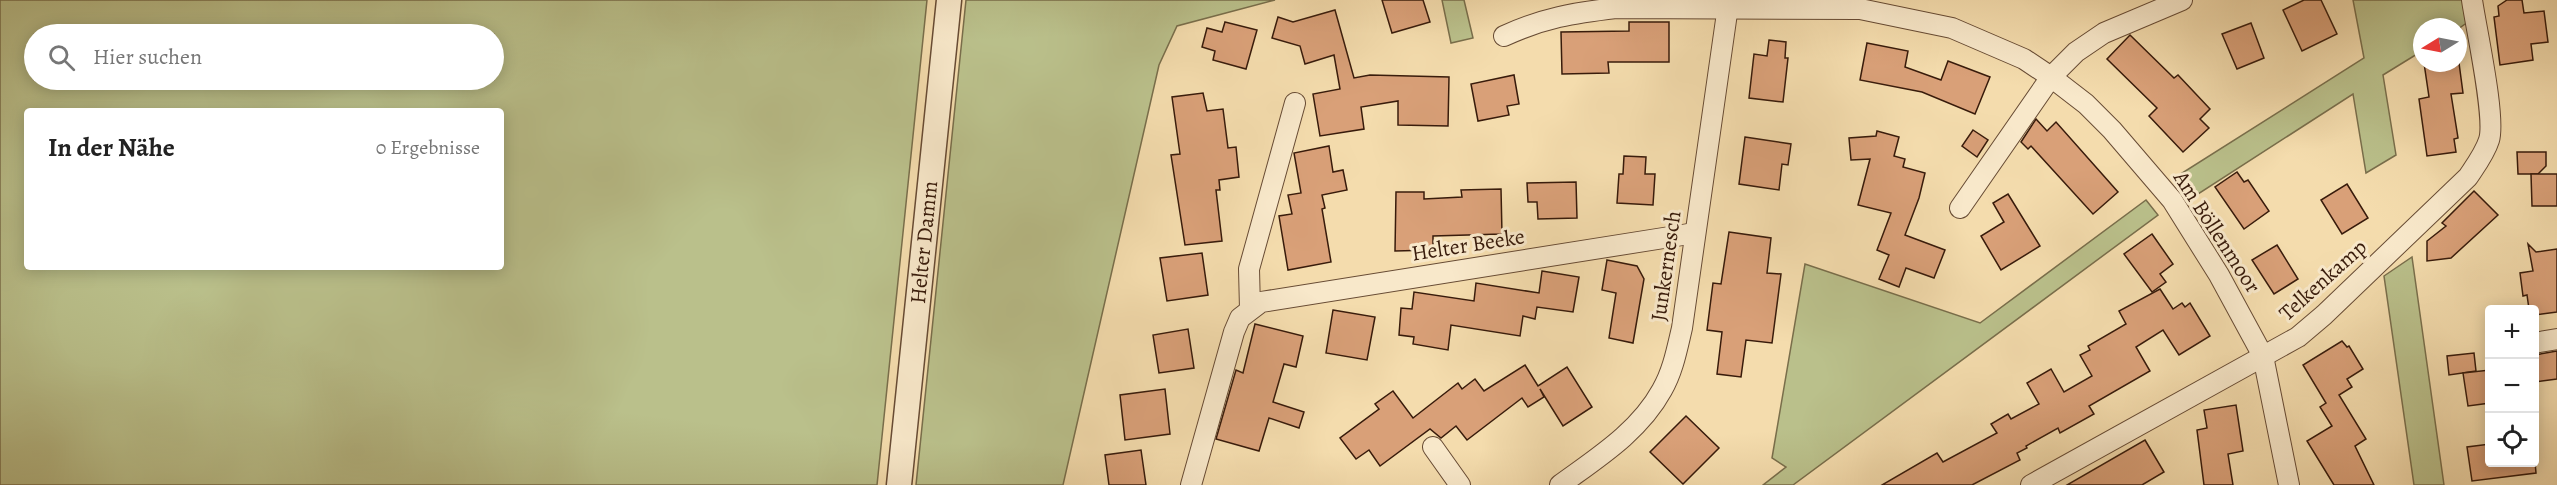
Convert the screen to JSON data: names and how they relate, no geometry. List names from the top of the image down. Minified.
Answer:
{"streets":{"street":["Am Böllenmoor","Helter Damm","Helter Beeke","Junkernesch","Telkenkamp"]},"crossings":[["Am Böllenmoor","Junkernesch"],["Am Böllenmoor","Telkenkamp"],["Helter Beeke","Junkernesch"]],"north":"left","page":{"search":"Hier suchen","heading":["In der Nähe","0 Ergebnisse"],"map_buttons":["+","−"]}}
